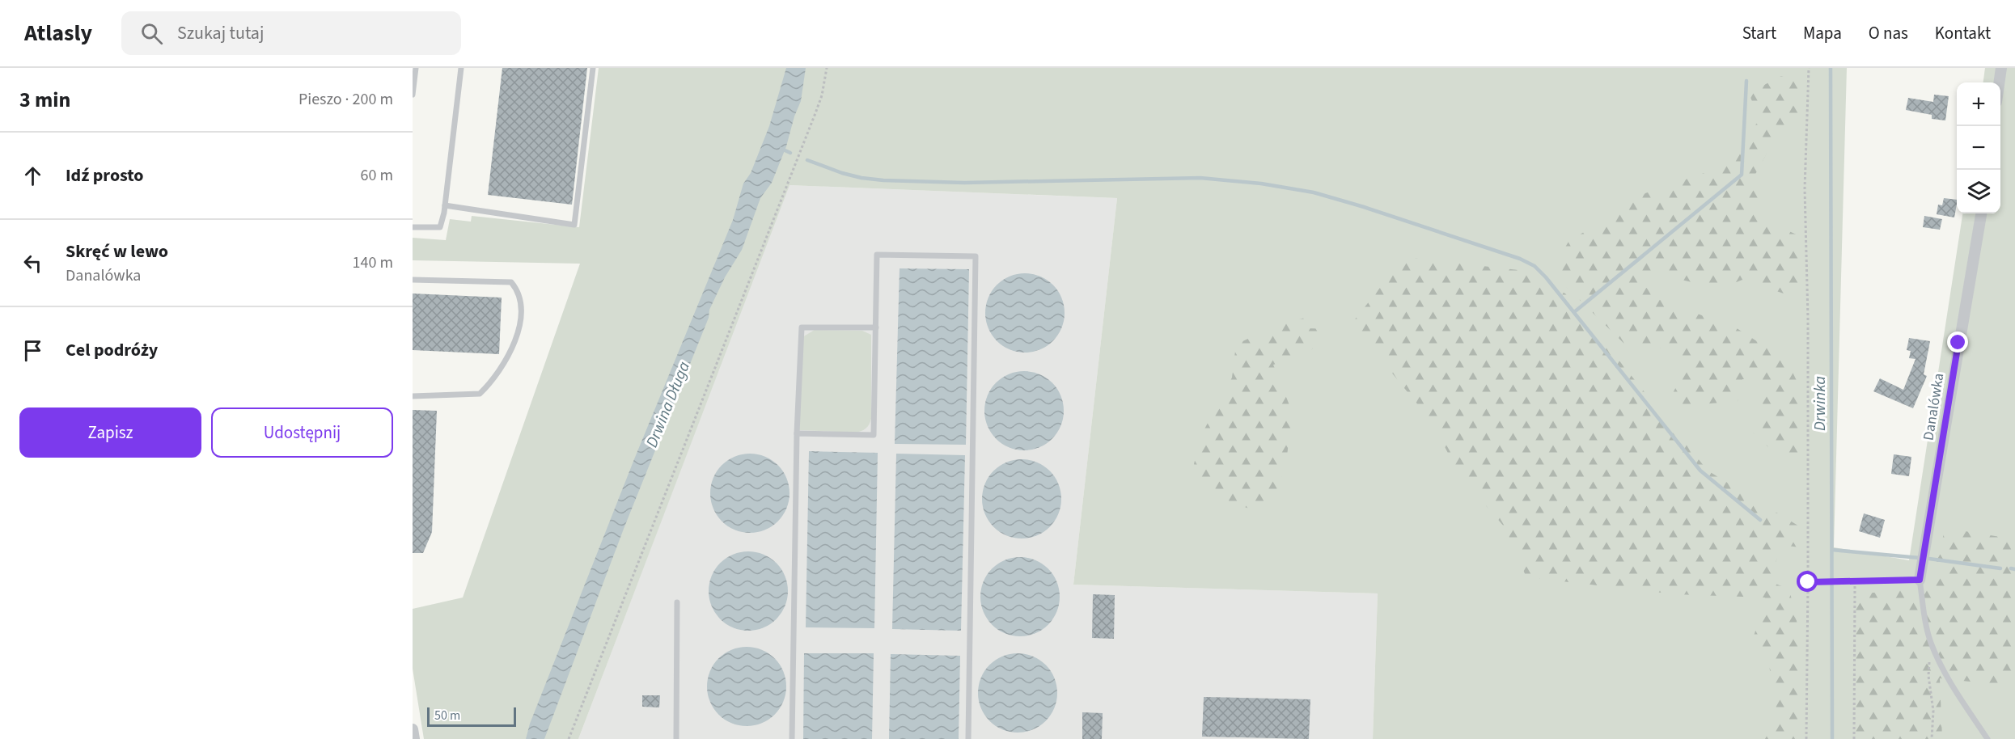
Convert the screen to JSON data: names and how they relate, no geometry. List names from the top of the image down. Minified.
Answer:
{"streets":{"street":["Danalówka"]},"water":["Drwinka","Drwina Długa"],"scale_bar":"50 m","page":{"header":"Atlasly","search":"Szukaj tutaj","nav":["Start","Mapa","O nas","Kontakt"],"heading":["3 min","Pieszo · 200 m"],"map_buttons":["+","−"],"list":[["Idź prosto","60 m"],["Skręć w lewo","Danalówka","140 m"],"Cel podróży"],"buttons":["Zapisz","Udostępnij"],"scale":"50 m"}}
